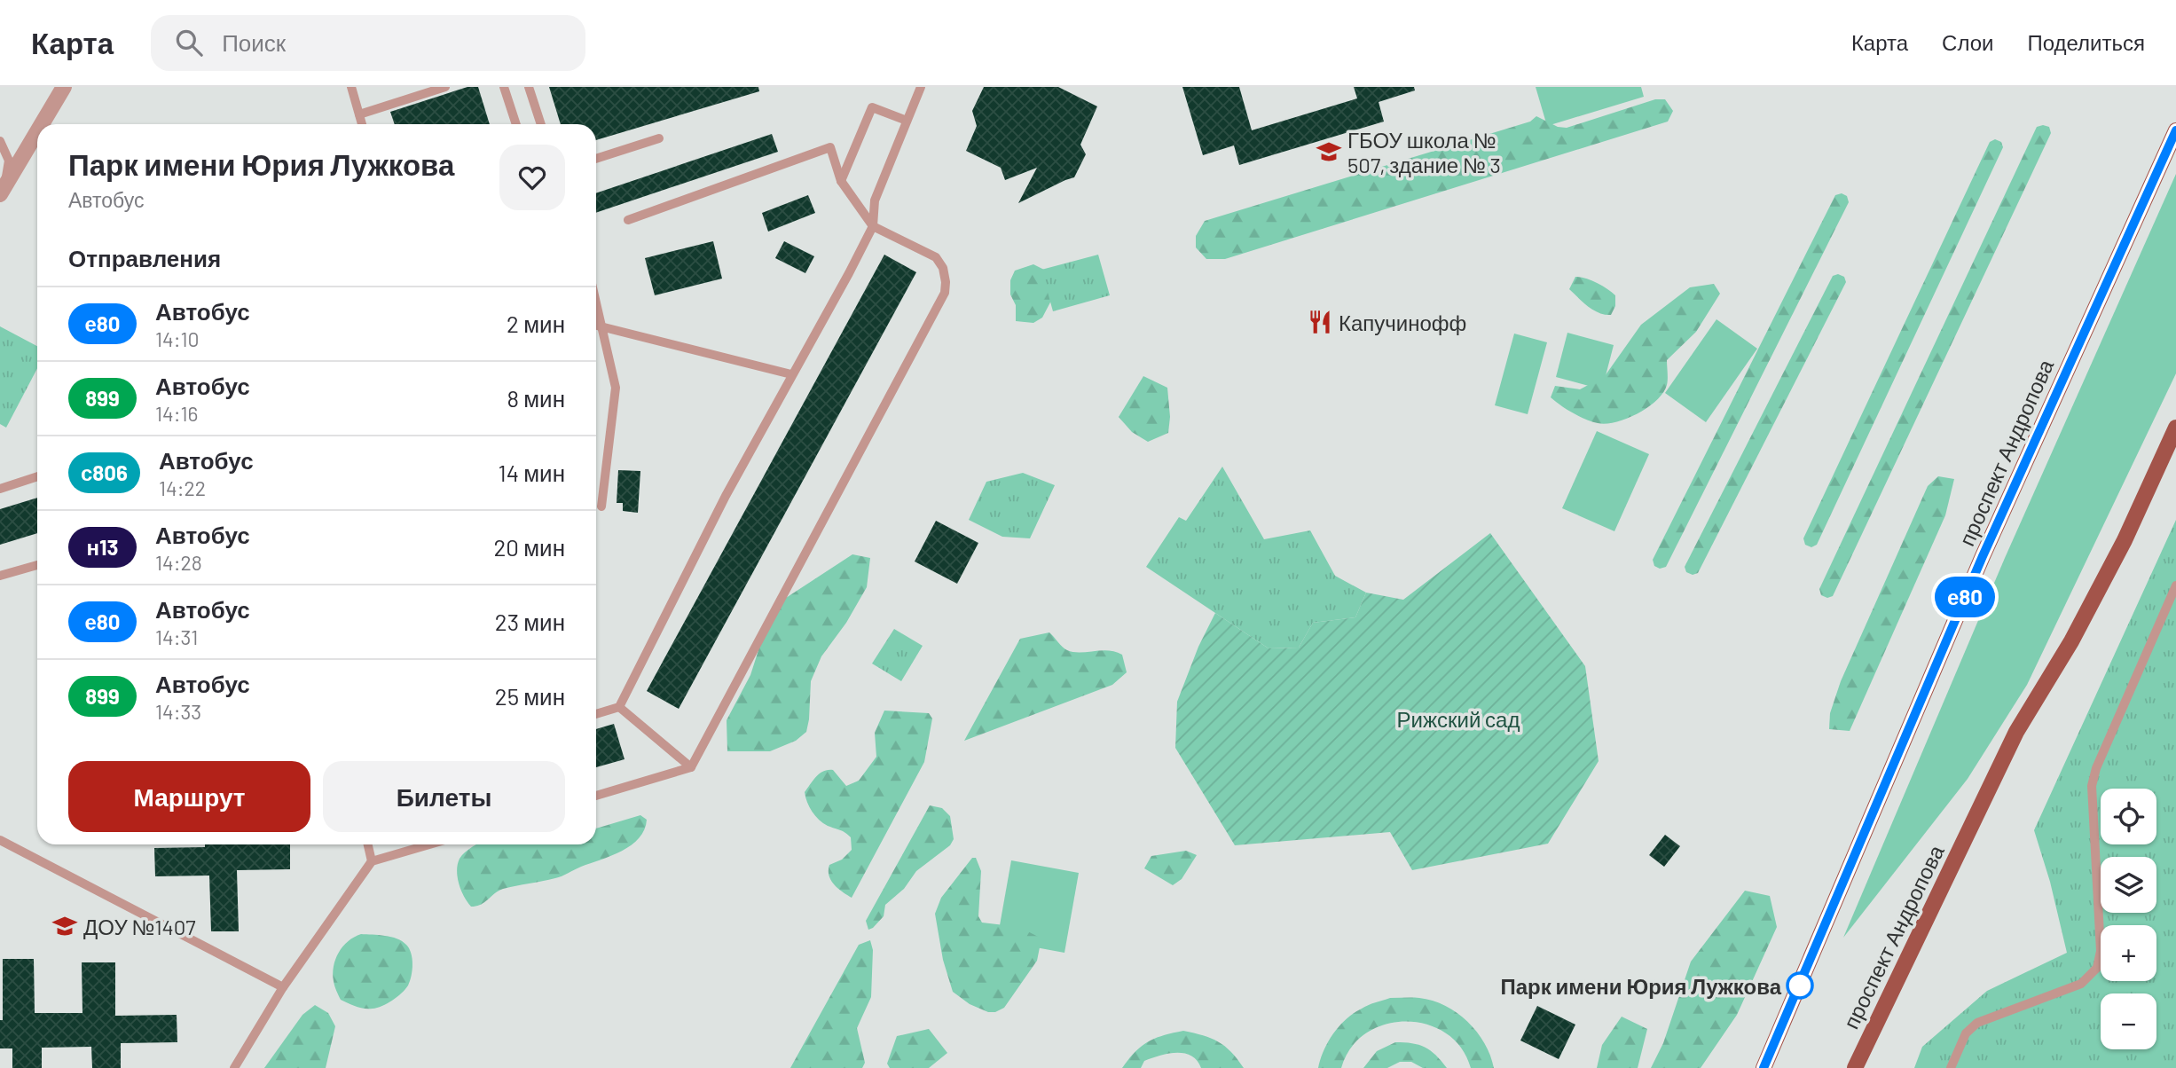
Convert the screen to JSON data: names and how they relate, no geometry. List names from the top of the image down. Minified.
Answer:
{"streets":{"main road":["проспект Андропова"]},"parks":["Рижский сад"],"places":{"school or university":["ГБОУ школа № 507, здание № 3","ДОУ №1407"],"restaurant":["Капучинофф"],"other":["Парк имени Юрия Лужкова"]},"lines":["bus line е80"],"page":{"header":"Карта","search":"Поиск","nav":["Карта","Слои","Поделиться"],"on_map":"е80","heading":[["Парк имени Юрия Лужкова","Автобус"],"Отправления"],"list":[{"mark":"е80","name":"Автобус","note":"14:10","value":"2 мин"},{"mark":"899","name":"Автобус","note":"14:16","value":"8 мин"},{"mark":"с806","name":"Автобус","note":"14:22","value":"14 мин"},{"mark":"н13","name":"Автобус","note":"14:28","value":"20 мин"},{"mark":"е80","name":"Автобус","note":"14:31","value":"23 мин"},{"mark":"899","name":"Автобус","note":"14:33","value":"25 мин"}],"buttons":["Маршрут","Билеты"],"map_buttons":["+","−"]}}
